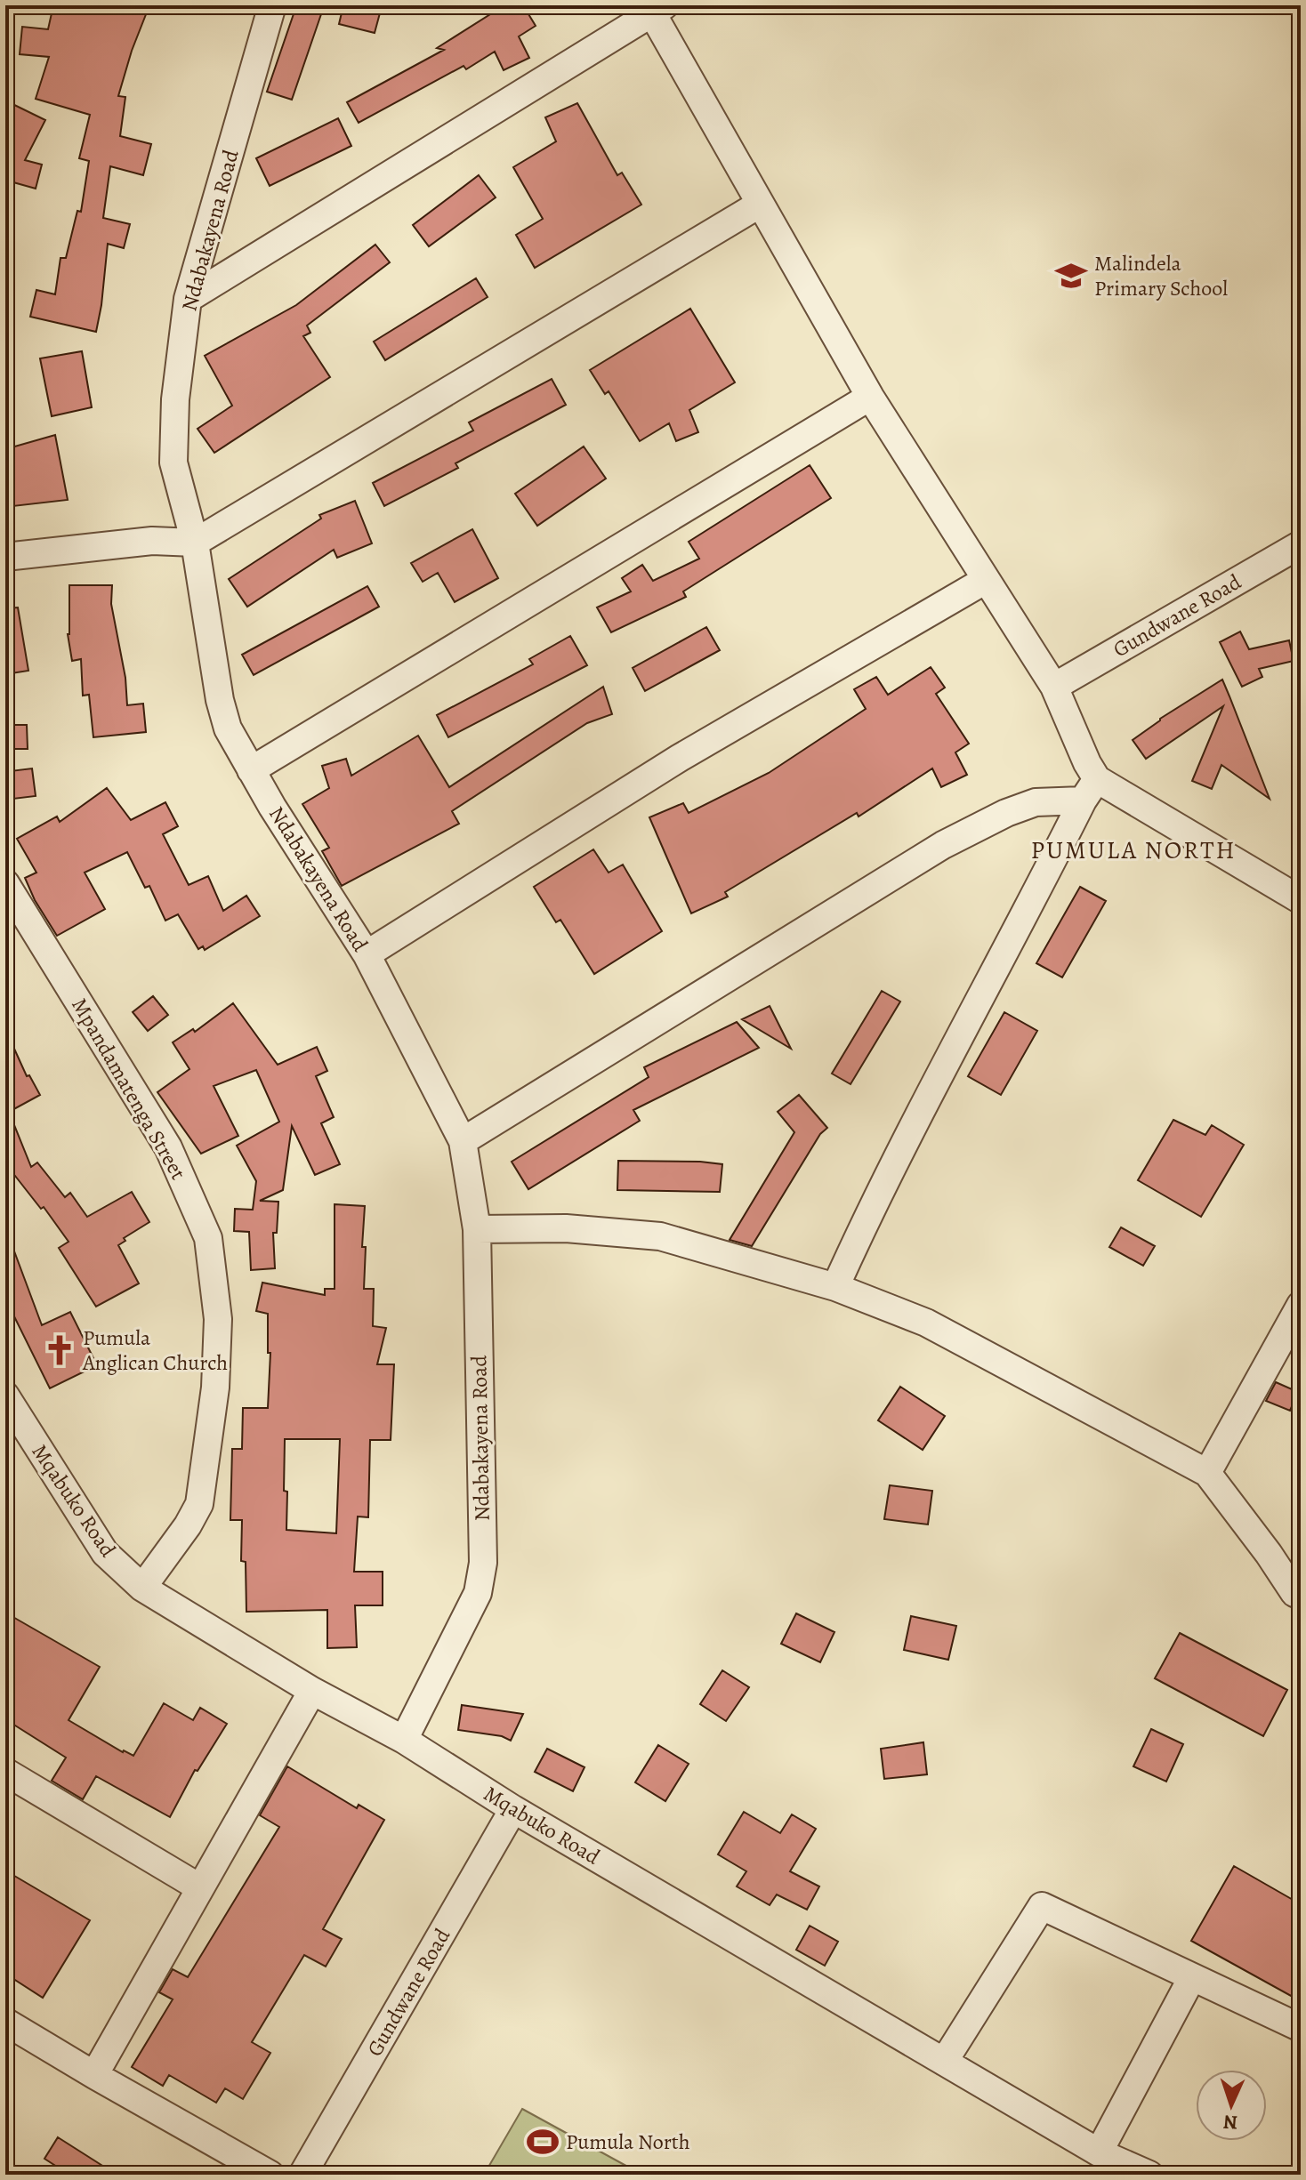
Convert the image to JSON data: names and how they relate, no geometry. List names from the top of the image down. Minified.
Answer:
{"streets":{"street":["Ndabakayena Road","Gundwane Road","Mpandamatenga Street","Mqabuko Road"]},"crossings":[["Ndabakayena Road","Mqabuko Road"],["Gundwane Road","Mqabuko Road"],["Mpandamatenga Street","Mqabuko Road"]],"districts":["PUMULA NORTH"],"places":{"school or university":["Malindela Primary School"],"church":["Pumula Anglican Church"],"sports":["Pumula North"]},"north":"bottom"}
